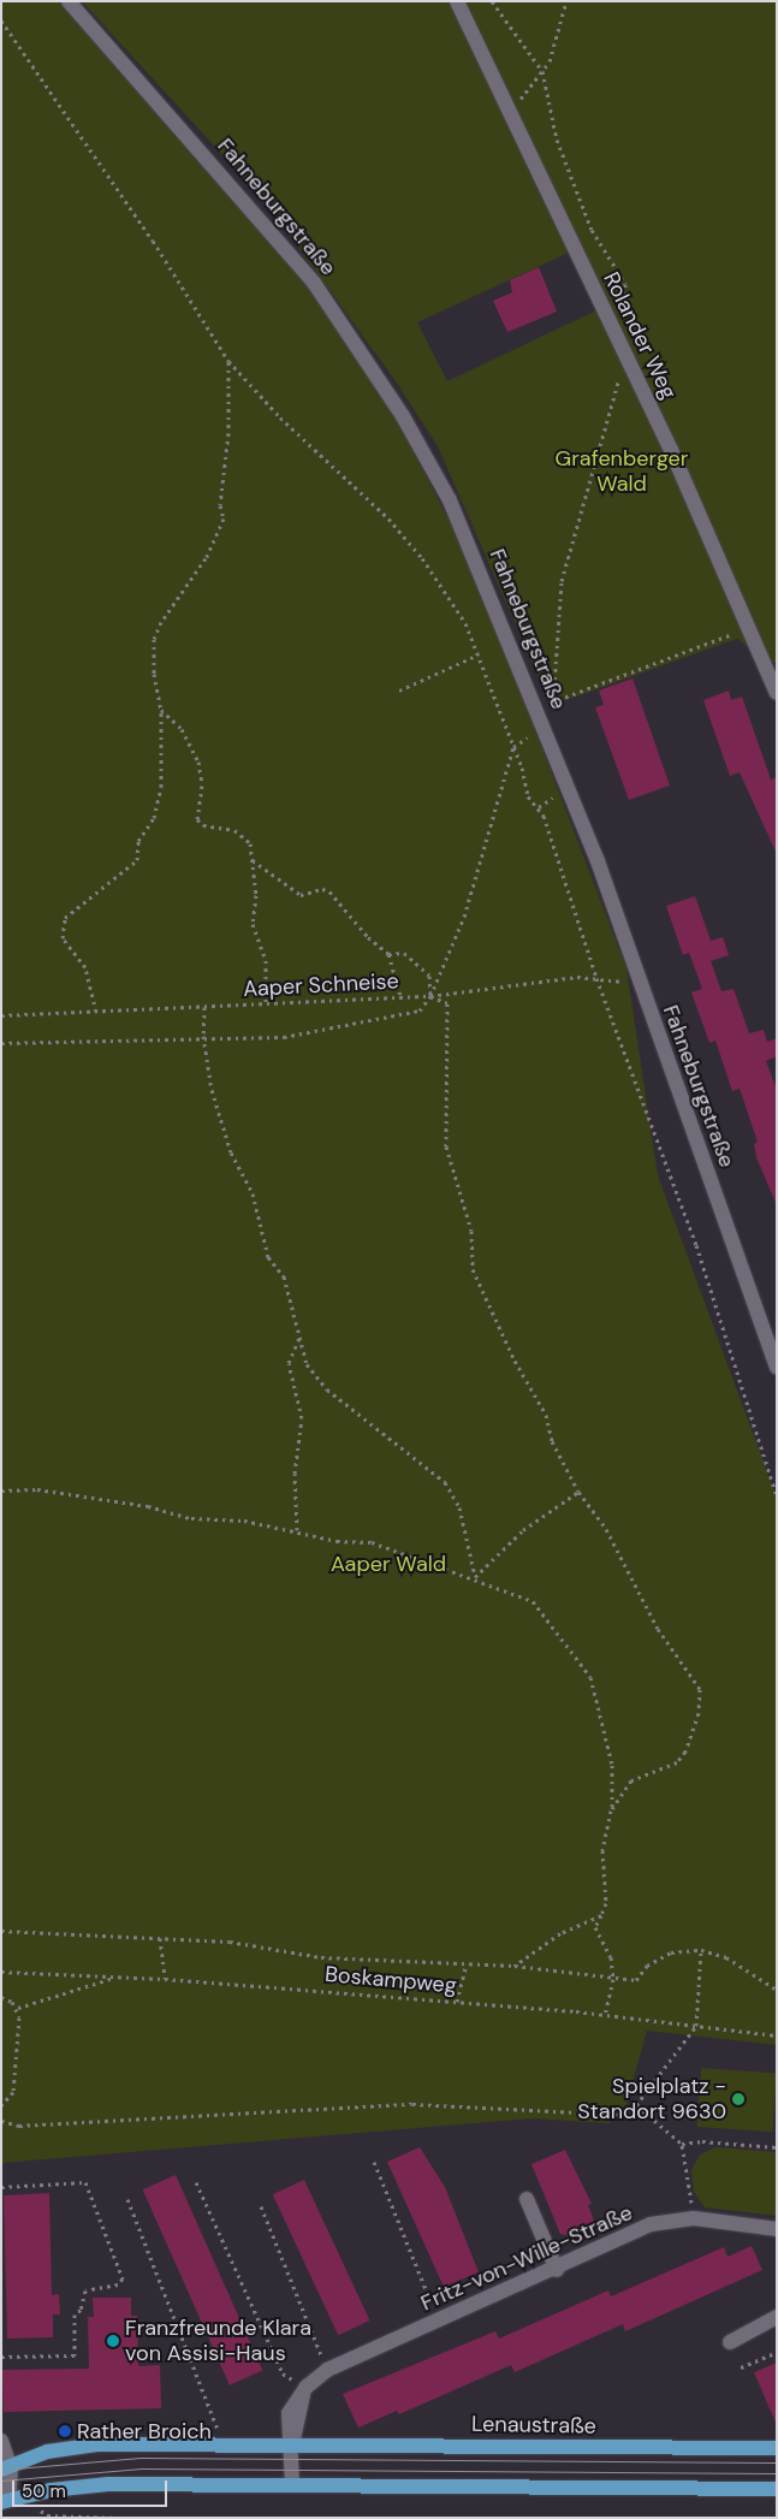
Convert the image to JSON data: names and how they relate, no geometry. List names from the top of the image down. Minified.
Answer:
{"streets":{"main road":["Lenaustraße"],"street":["Fahneburgstraße","Rolander Weg","Fritz-von-Wille-Straße"],"path":["Aaper Schneise","Boskampweg"]},"crossings":[["Fahneburgstraße","Aaper Schneise"],["Fritz-von-Wille-Straße","Lenaustraße"]],"parks":["Grafenberger Wald","Aaper Wald"],"places":["Spielplatz - Standort 9630","Franzfreunde Klara von Assisi-Haus","Rather Broich"],"scale_bar":"50 m"}
